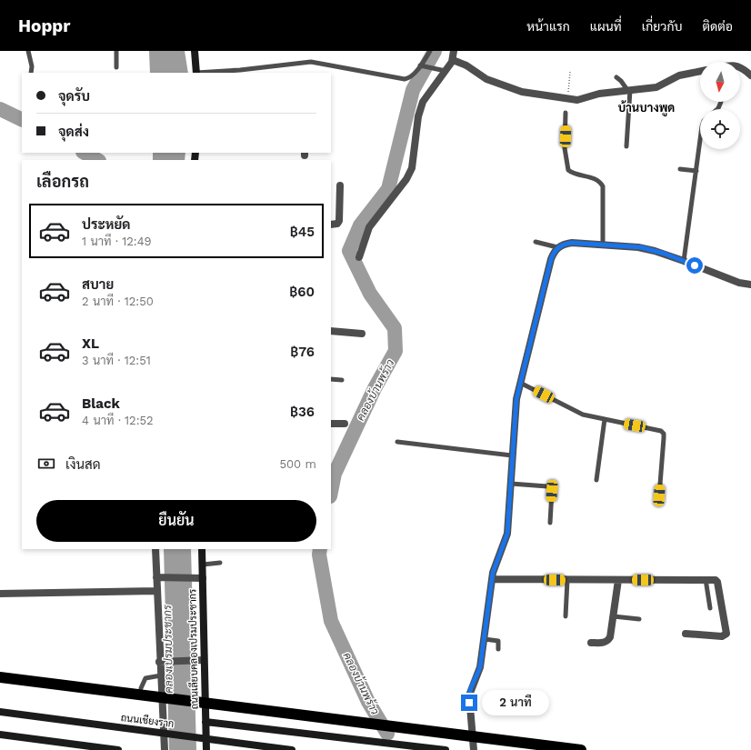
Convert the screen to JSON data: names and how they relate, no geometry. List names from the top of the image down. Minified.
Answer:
{"streets":{"main road":["ถนนเลียบคลองเปรมประชากร","ถนนเชียงราก"]},"districts":["บ้านบางพูด"],"water":["คลองบ้านพร้าว","คลองเปรมประชากร"],"north":"bottom","page":{"header":"Hoppr","nav":["หน้าแรก","แผนที่","เกี่ยวกับ","ติดต่อ"],"banner":["จุดรับ","จุดส่ง"],"heading":"เลือกรถ","list":[{"name":"ประหยัด","note":"1 นาที · 12:49","value":"฿45"},{"name":"สบาย","note":"2 นาที · 12:50","value":"฿60"},{"name":"XL","note":"3 นาที · 12:51","value":"฿76"},{"name":"Black","note":"4 นาที · 12:52","value":"฿36"}],"pay":["เงินสด","500 m"],"buttons":"ยืนยัน","bubble":"2 นาที"}}
